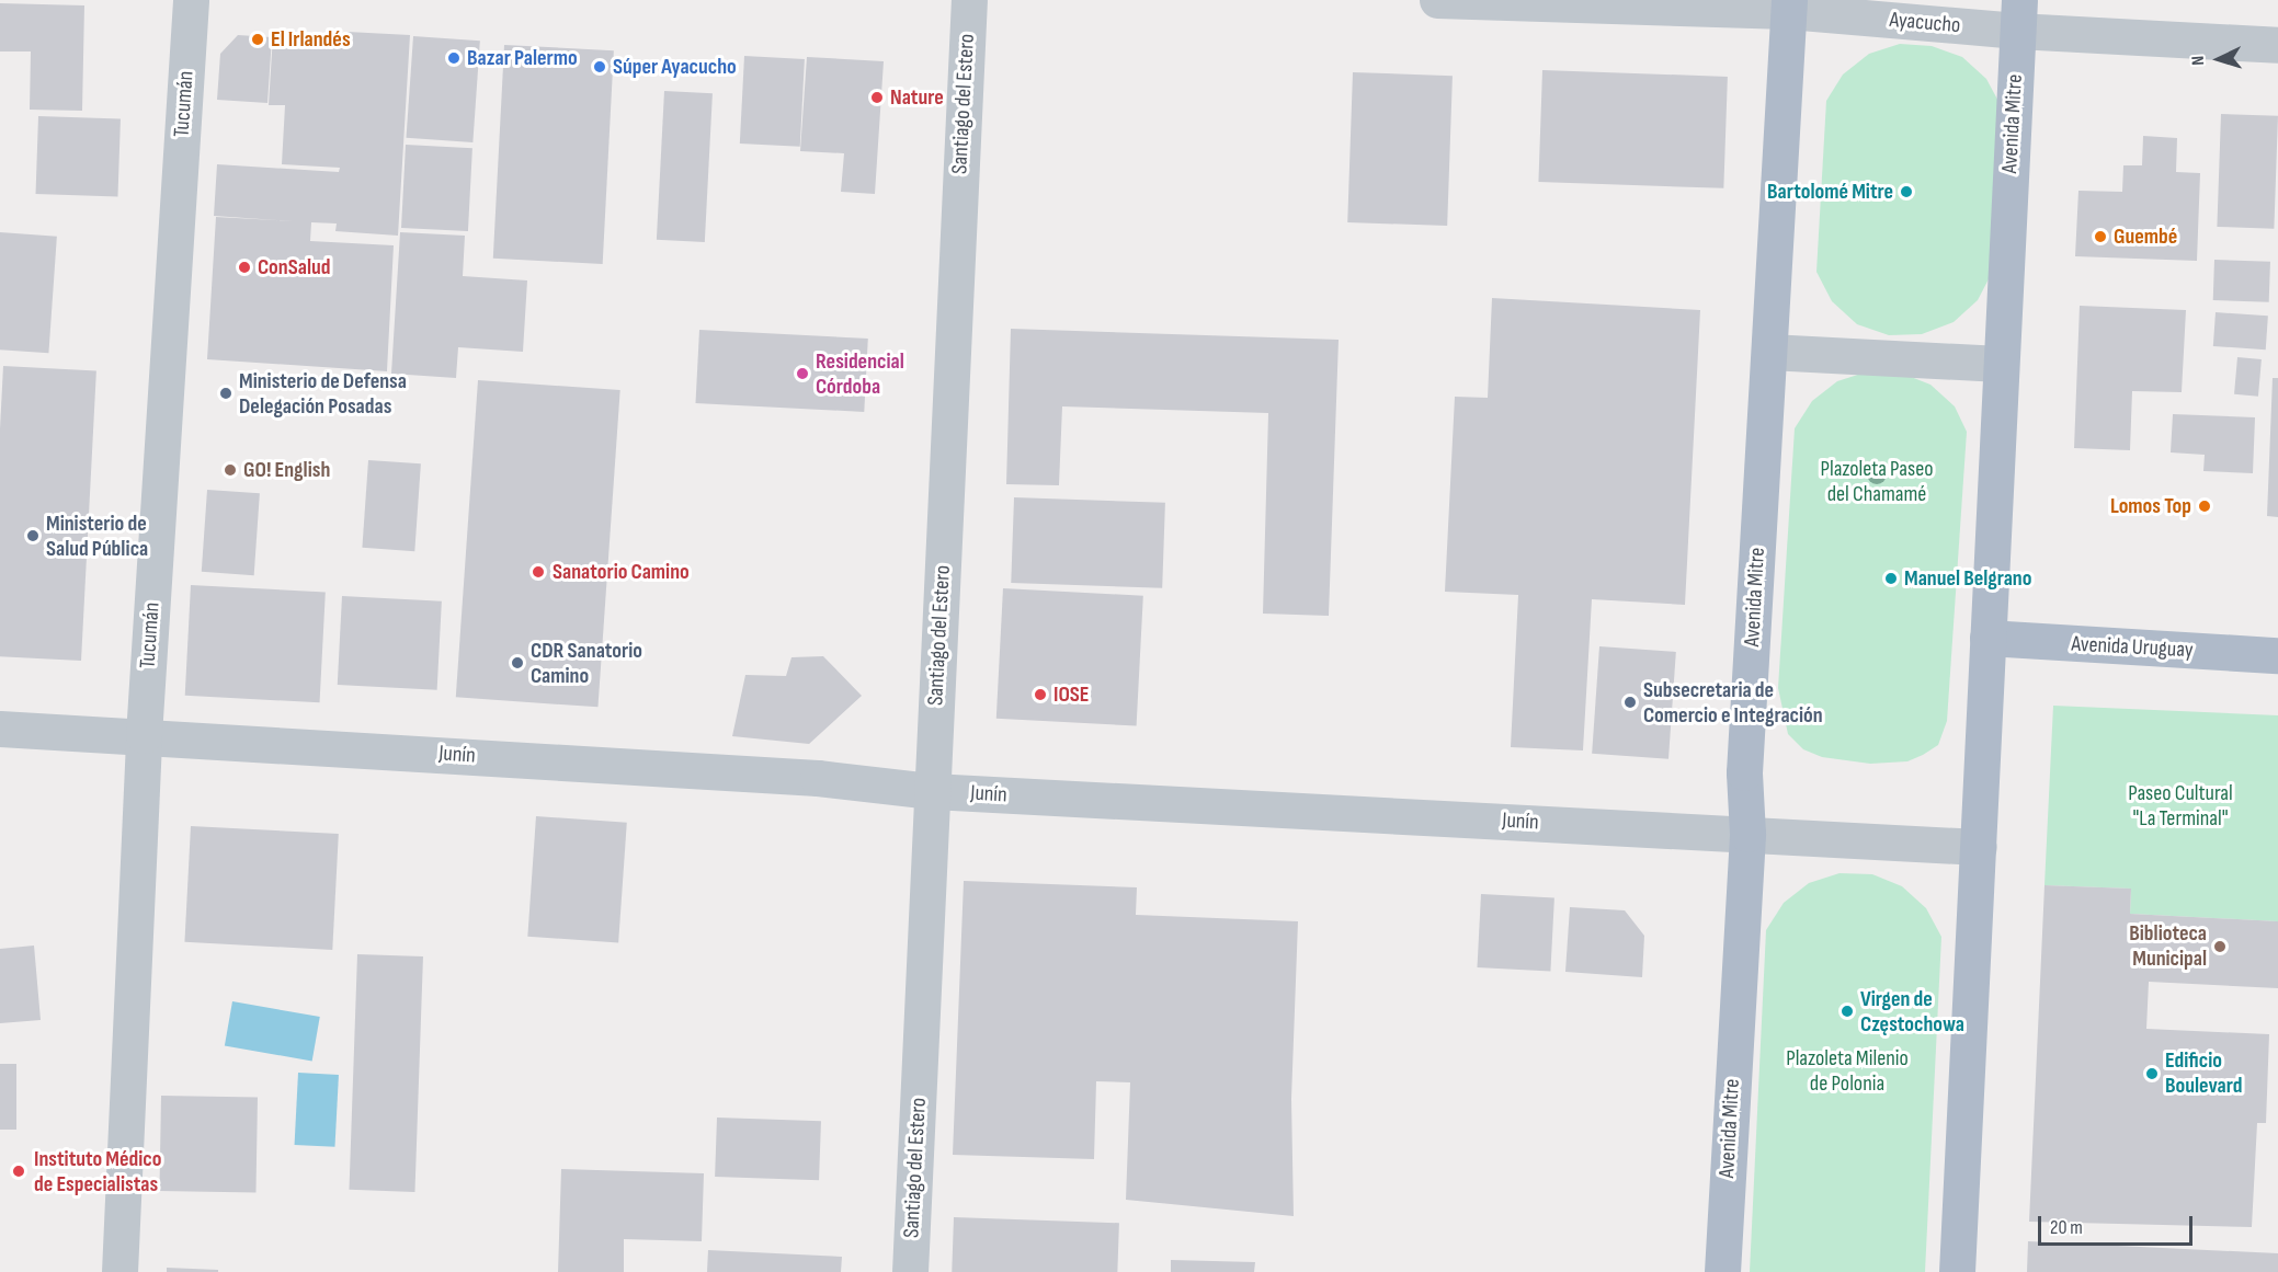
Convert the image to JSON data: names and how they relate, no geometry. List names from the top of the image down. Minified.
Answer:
{"streets":{"main road":["Avenida Mitre","Avenida Uruguay"],"street":["Ayacucho","Tucumán","Santiago del Estero","Junín"]},"crossings":[["Ayacucho","Avenida Mitre"],["Tucumán","Junín"],["Santiago del Estero","Junín"],["Avenida Mitre","Avenida Uruguay"],["Avenida Mitre","Junín"]],"parks":["Plazoleta Paseo del Chamamé","Paseo Cultural \"La Terminal\"","Plazoleta Milenio de Polonia"],"places":["El Irlandés","Bazar Palermo","Súper Ayacucho","Nature","Bartolomé Mitre","Guembé","ConSalud","Residencial Córdoba","Ministerio de Defensa Delegación Posadas","GO! English","Lomos Top","Ministerio de Salud Pública","Sanatorio Camino","Manuel Belgrano","CDR Sanatorio Camino","IOSE","Subsecretaria de Comercio e Integración","Biblioteca Municipal","Virgen de Częstochowa","Edificio Boulevard","Instituto Médico de Especialistas"],"scale_bar":"20 m","north":"left"}
